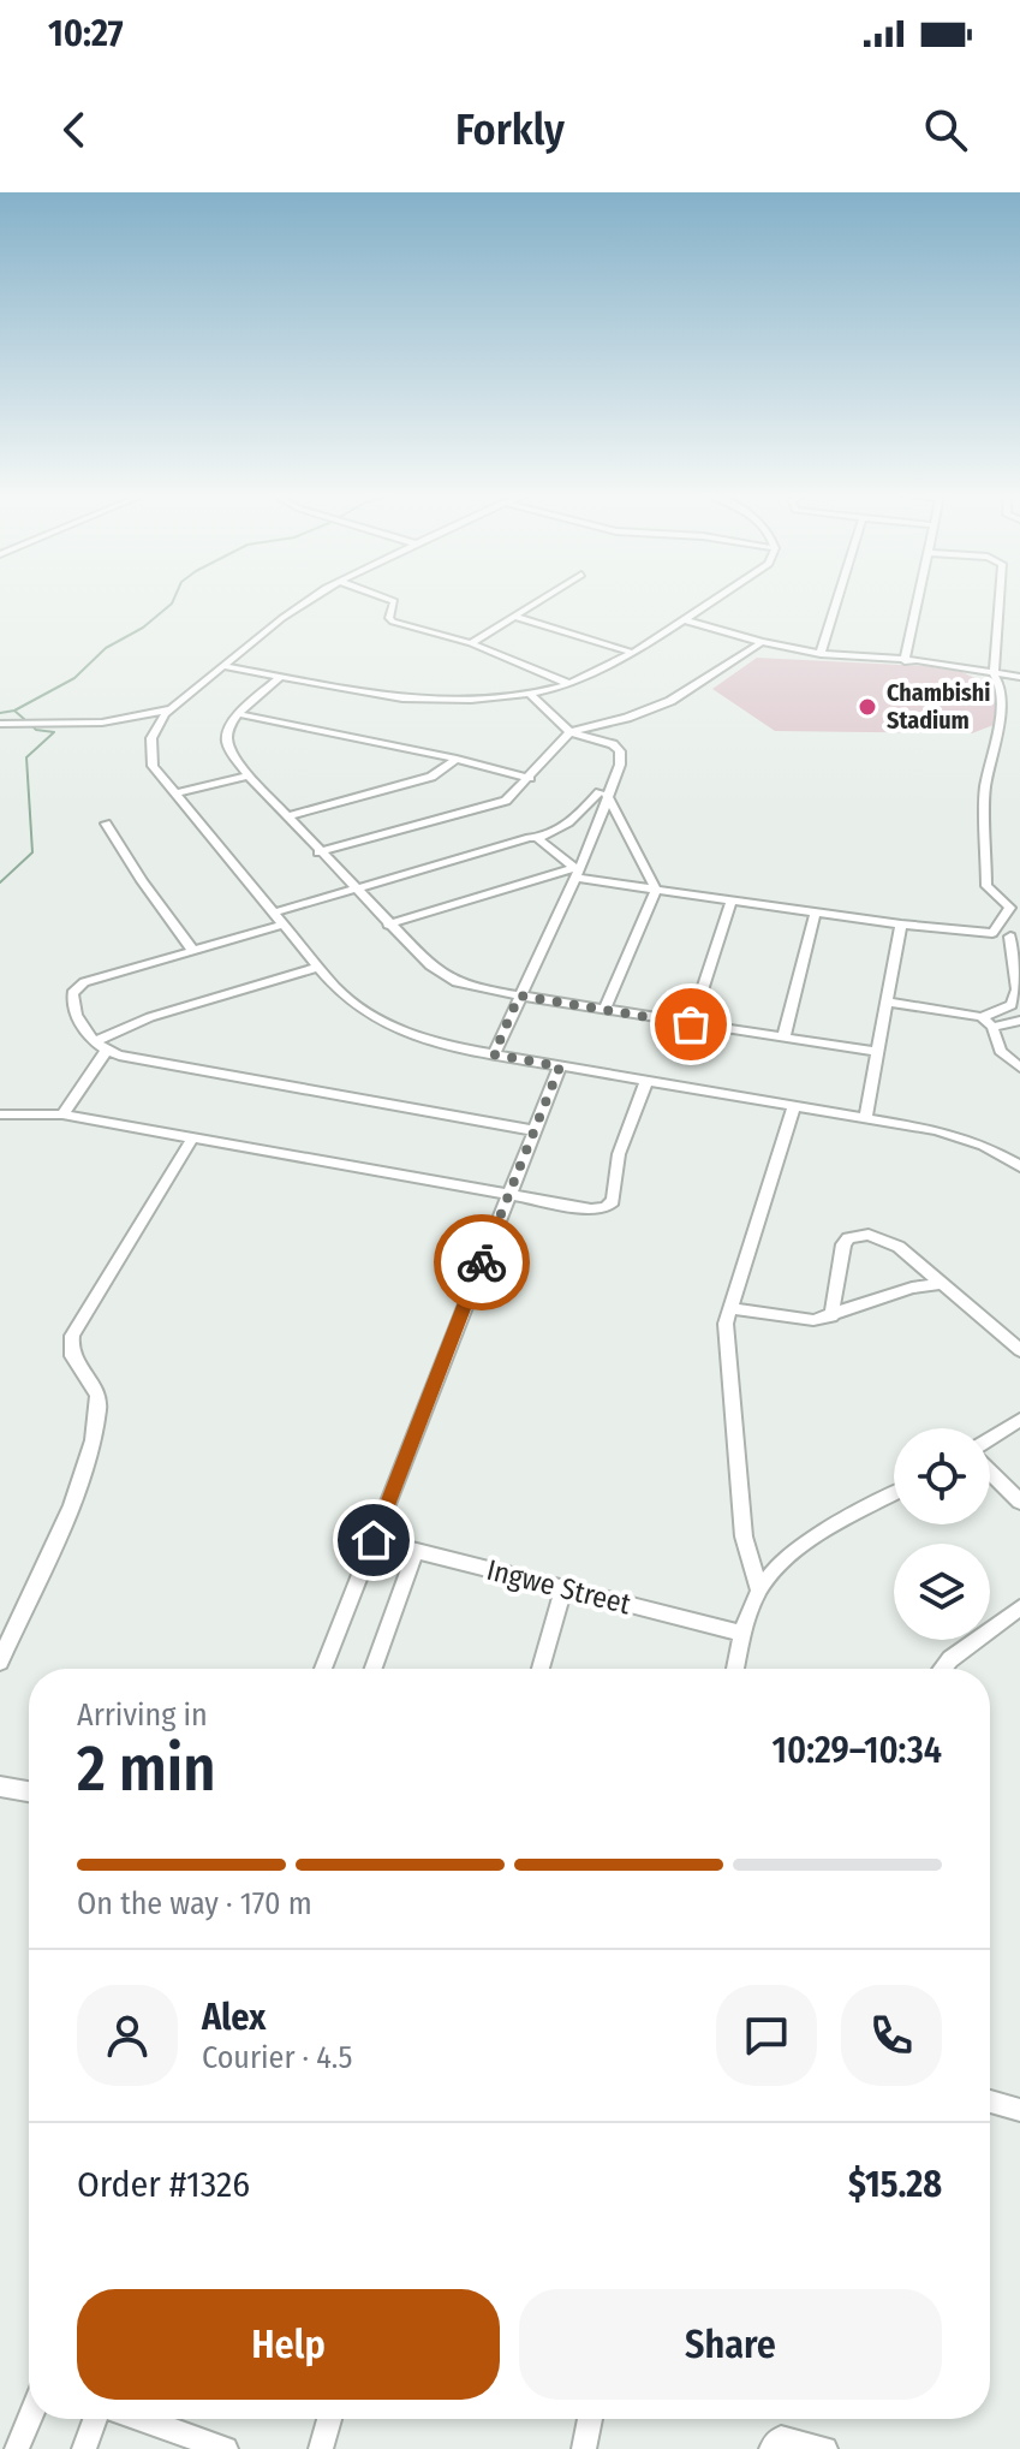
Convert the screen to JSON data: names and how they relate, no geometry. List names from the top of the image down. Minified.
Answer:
{"streets":{"street":["Ingwe Street"]},"places":["Chambishi Stadium"],"page":{"status":"10:27","header":"Forkly","heading":["2 min","Arriving in","10:29–10:34"],"panel":["Alex","Courier · 4.5","Order #1326","$15.28"],"bar":"On the way · 170 m","buttons":["Help","Share"]}}
